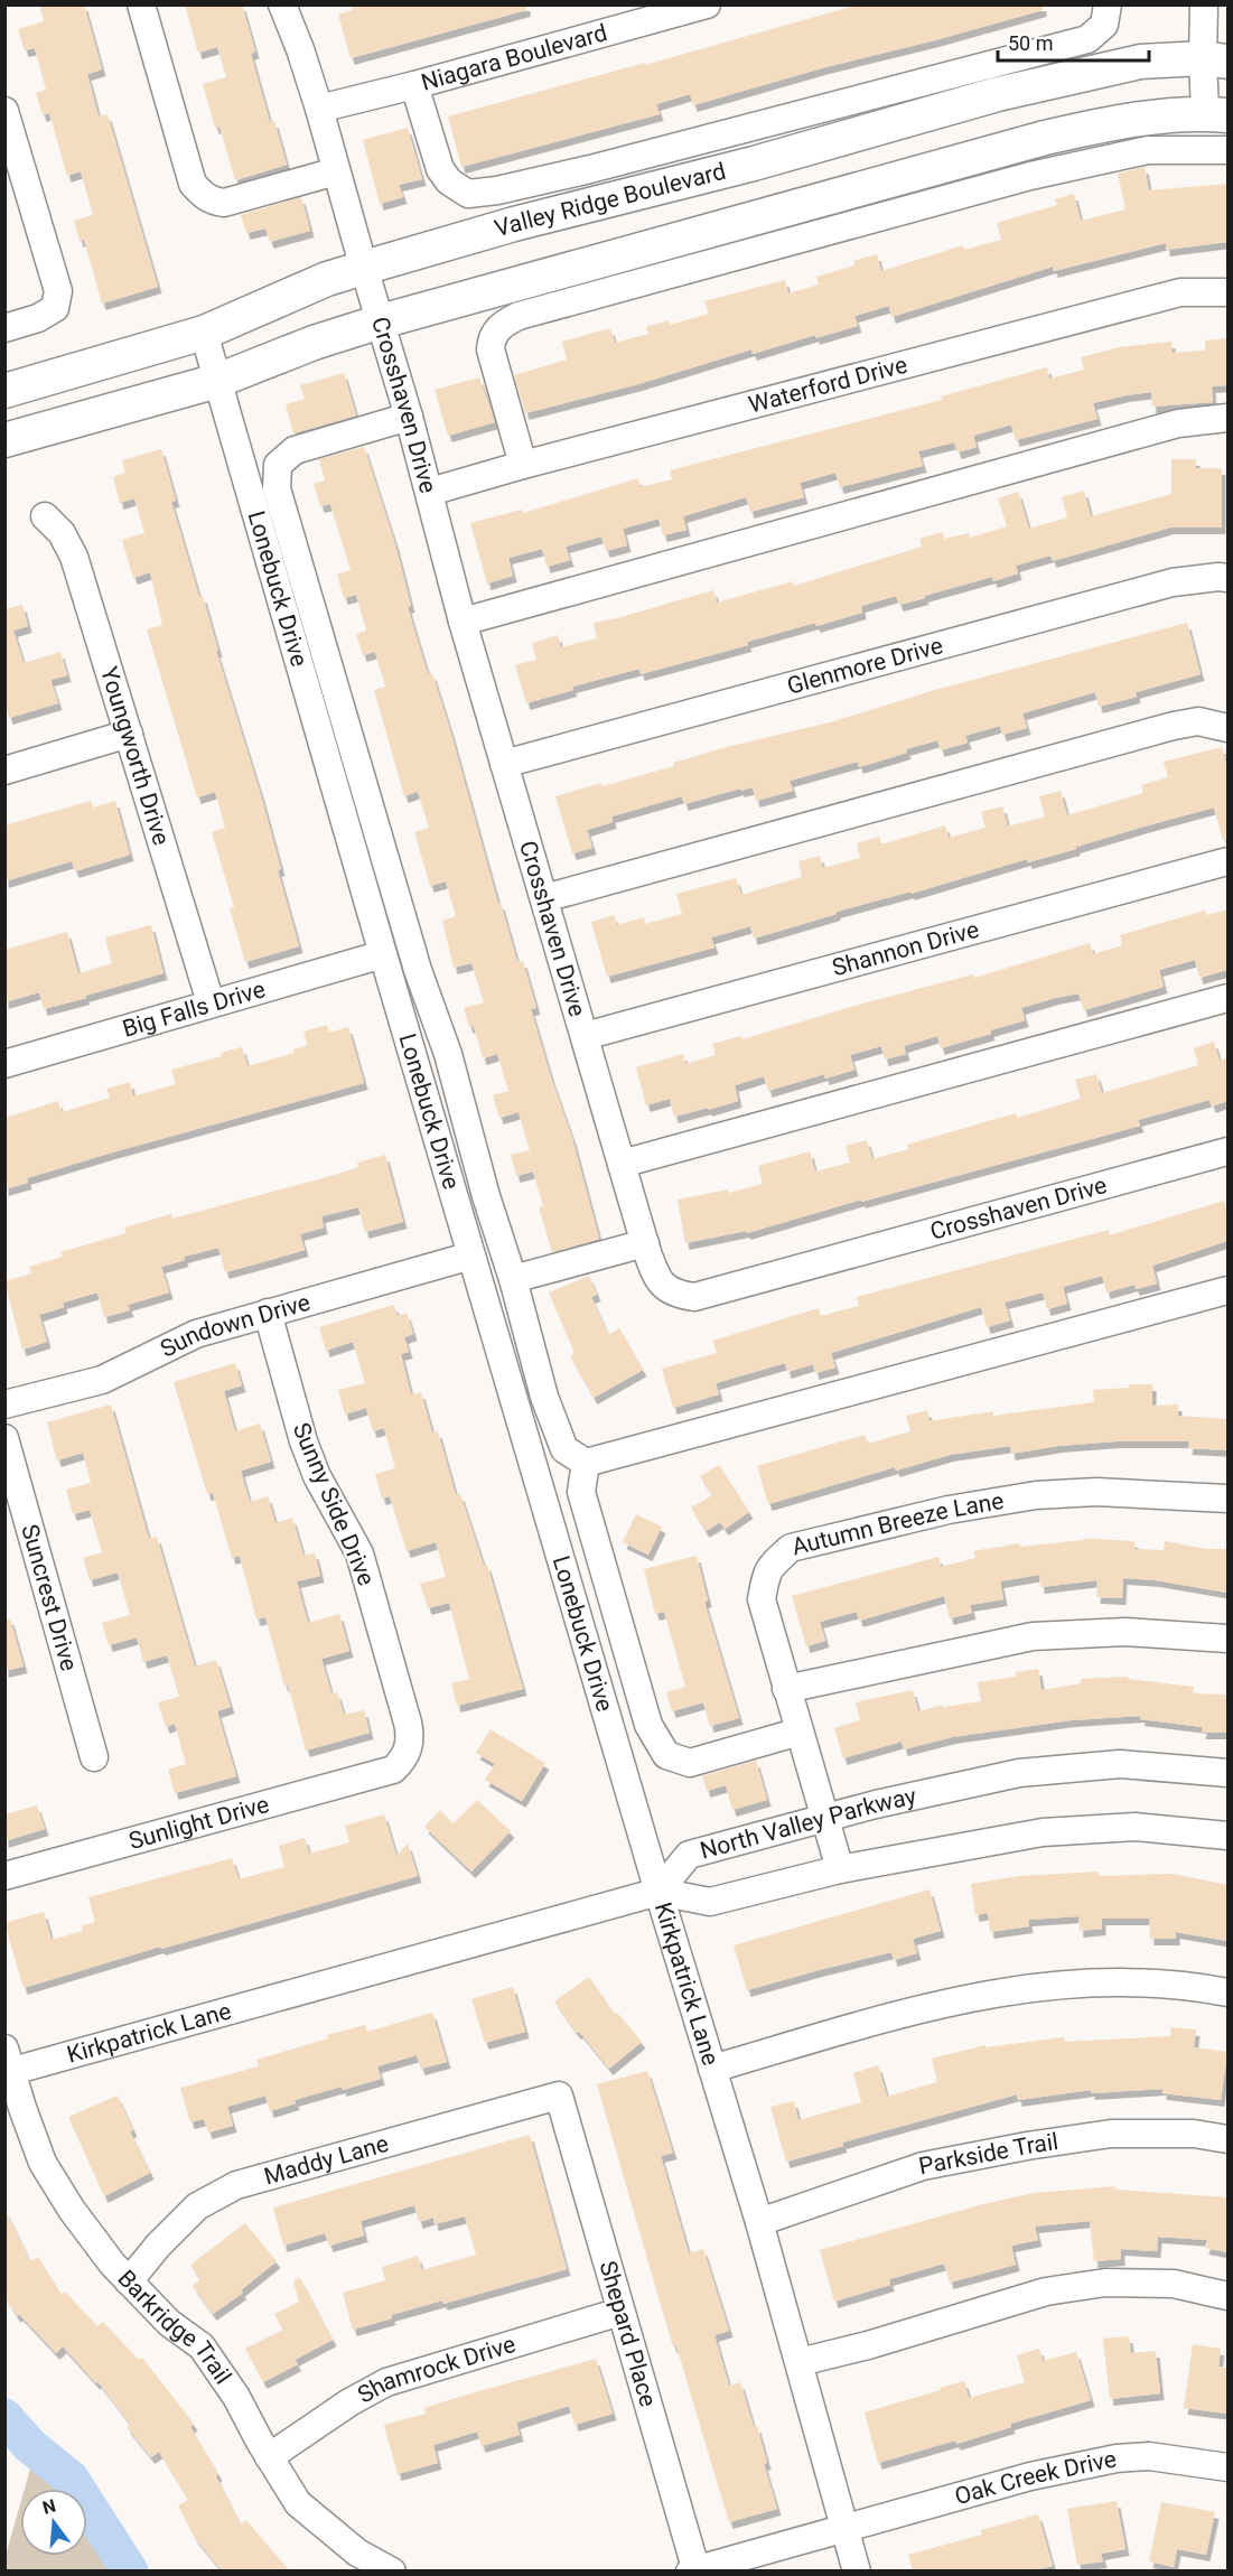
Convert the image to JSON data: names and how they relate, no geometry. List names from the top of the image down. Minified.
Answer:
{"streets":{"main road":["Valley Ridge Boulevard"],"street":["Niagara Boulevard","Waterford Drive","Crosshaven Drive","Lonebuck Drive","Glenmore Drive","Youngworth Drive","Shannon Drive","Big Falls Drive","Sundown Drive","Sunny Side Drive","Autumn Breeze Lane","Suncrest Drive","Sunlight Drive","North Valley Parkway","Kirkpatrick Lane","Parkside Trail","Maddy Lane","Barkridge Trail","Shepard Place","Shamrock Drive","Oak Creek Drive"]},"crossings":[["Niagara Boulevard","Crosshaven Drive"],["Valley Ridge Boulevard","Crosshaven Drive"],["Valley Ridge Boulevard","Lonebuck Drive"],["Waterford Drive","Crosshaven Drive"],["Crosshaven Drive","Glenmore Drive"],["Crosshaven Drive","Shannon Drive"],["Lonebuck Drive","Big Falls Drive"],["Lonebuck Drive","Sundown Drive"],["Lonebuck Drive","North Valley Parkway"],["Lonebuck Drive","Kirkpatrick Lane"],["Youngworth Drive","Big Falls Drive"],["Sundown Drive","Sunny Side Drive"],["Sunny Side Drive","Sunlight Drive"],["Autumn Breeze Lane","North Valley Parkway"],["North Valley Parkway","Kirkpatrick Lane"],["Kirkpatrick Lane","Parkside Trail"],["Kirkpatrick Lane","Barkridge Trail"],["Kirkpatrick Lane","Oak Creek Drive"],["Maddy Lane","Barkridge Trail"],["Maddy Lane","Shepard Place"],["Barkridge Trail","Shamrock Drive"],["Shepard Place","Shamrock Drive"]],"scale_bar":"50 m","north":"top"}
